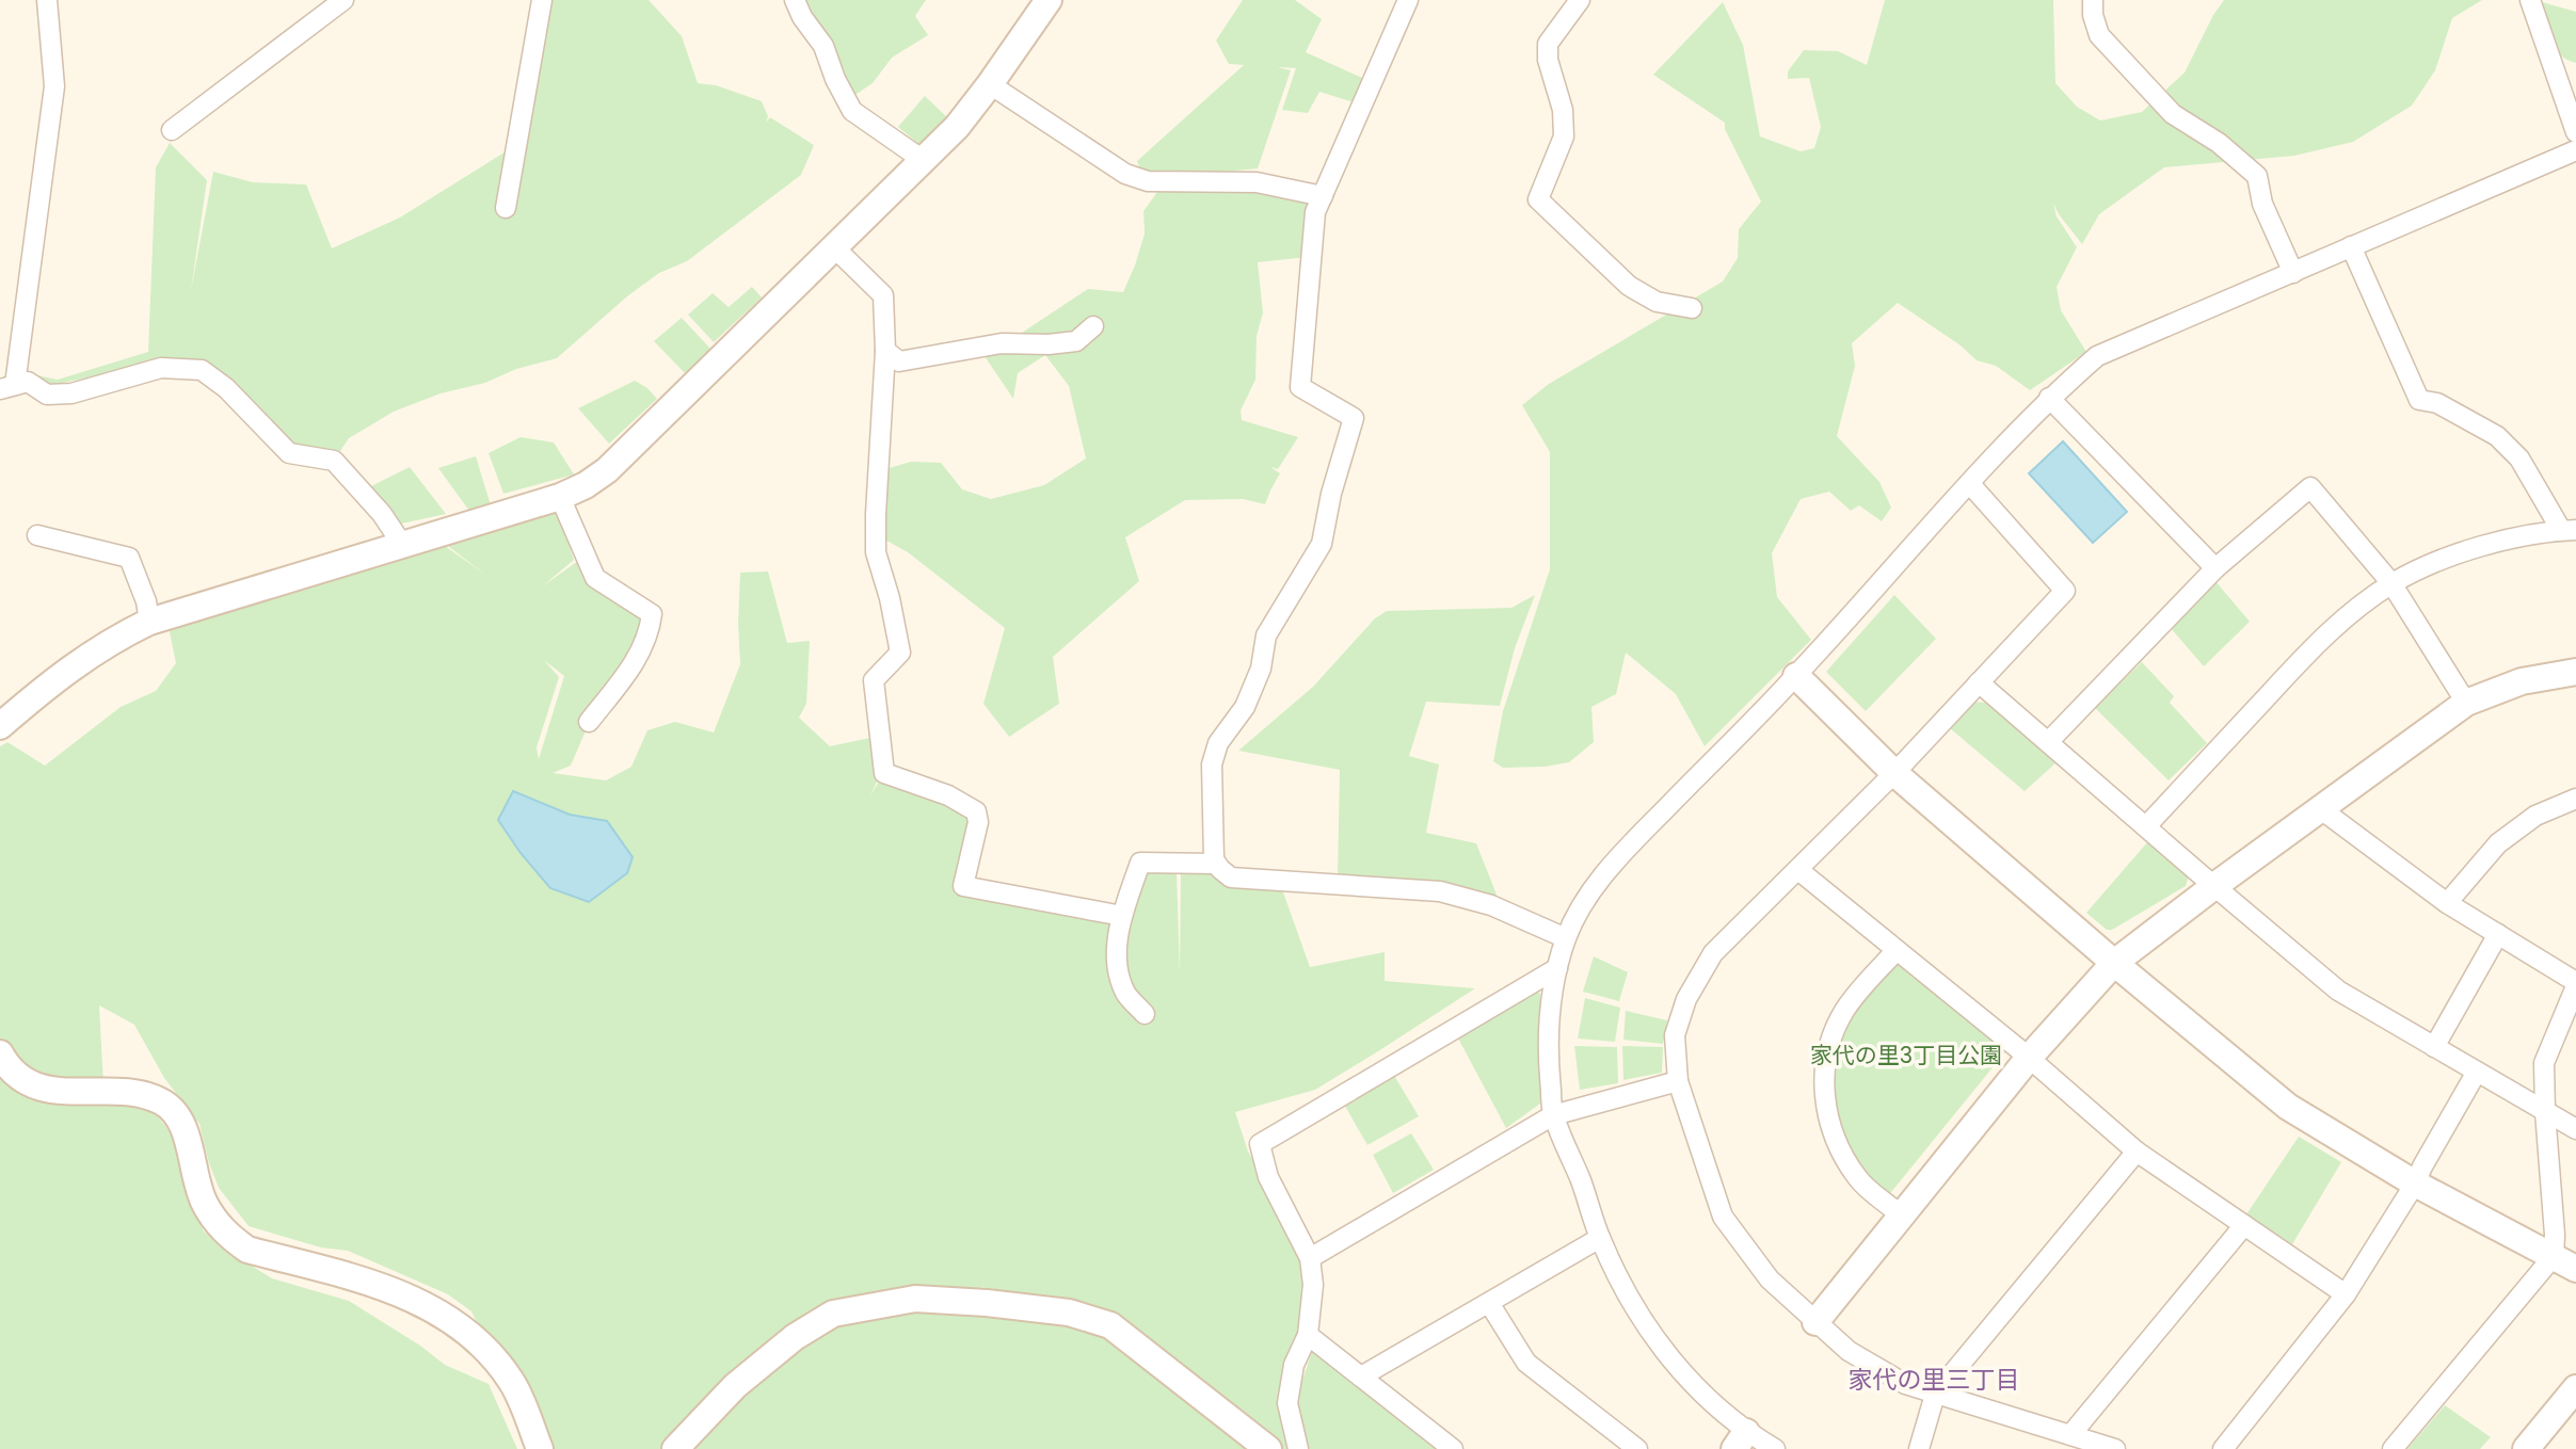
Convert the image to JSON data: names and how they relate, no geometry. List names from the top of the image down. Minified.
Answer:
{"districts":["家代の里三丁目"],"parks":["家代の里3丁目公園"]}
